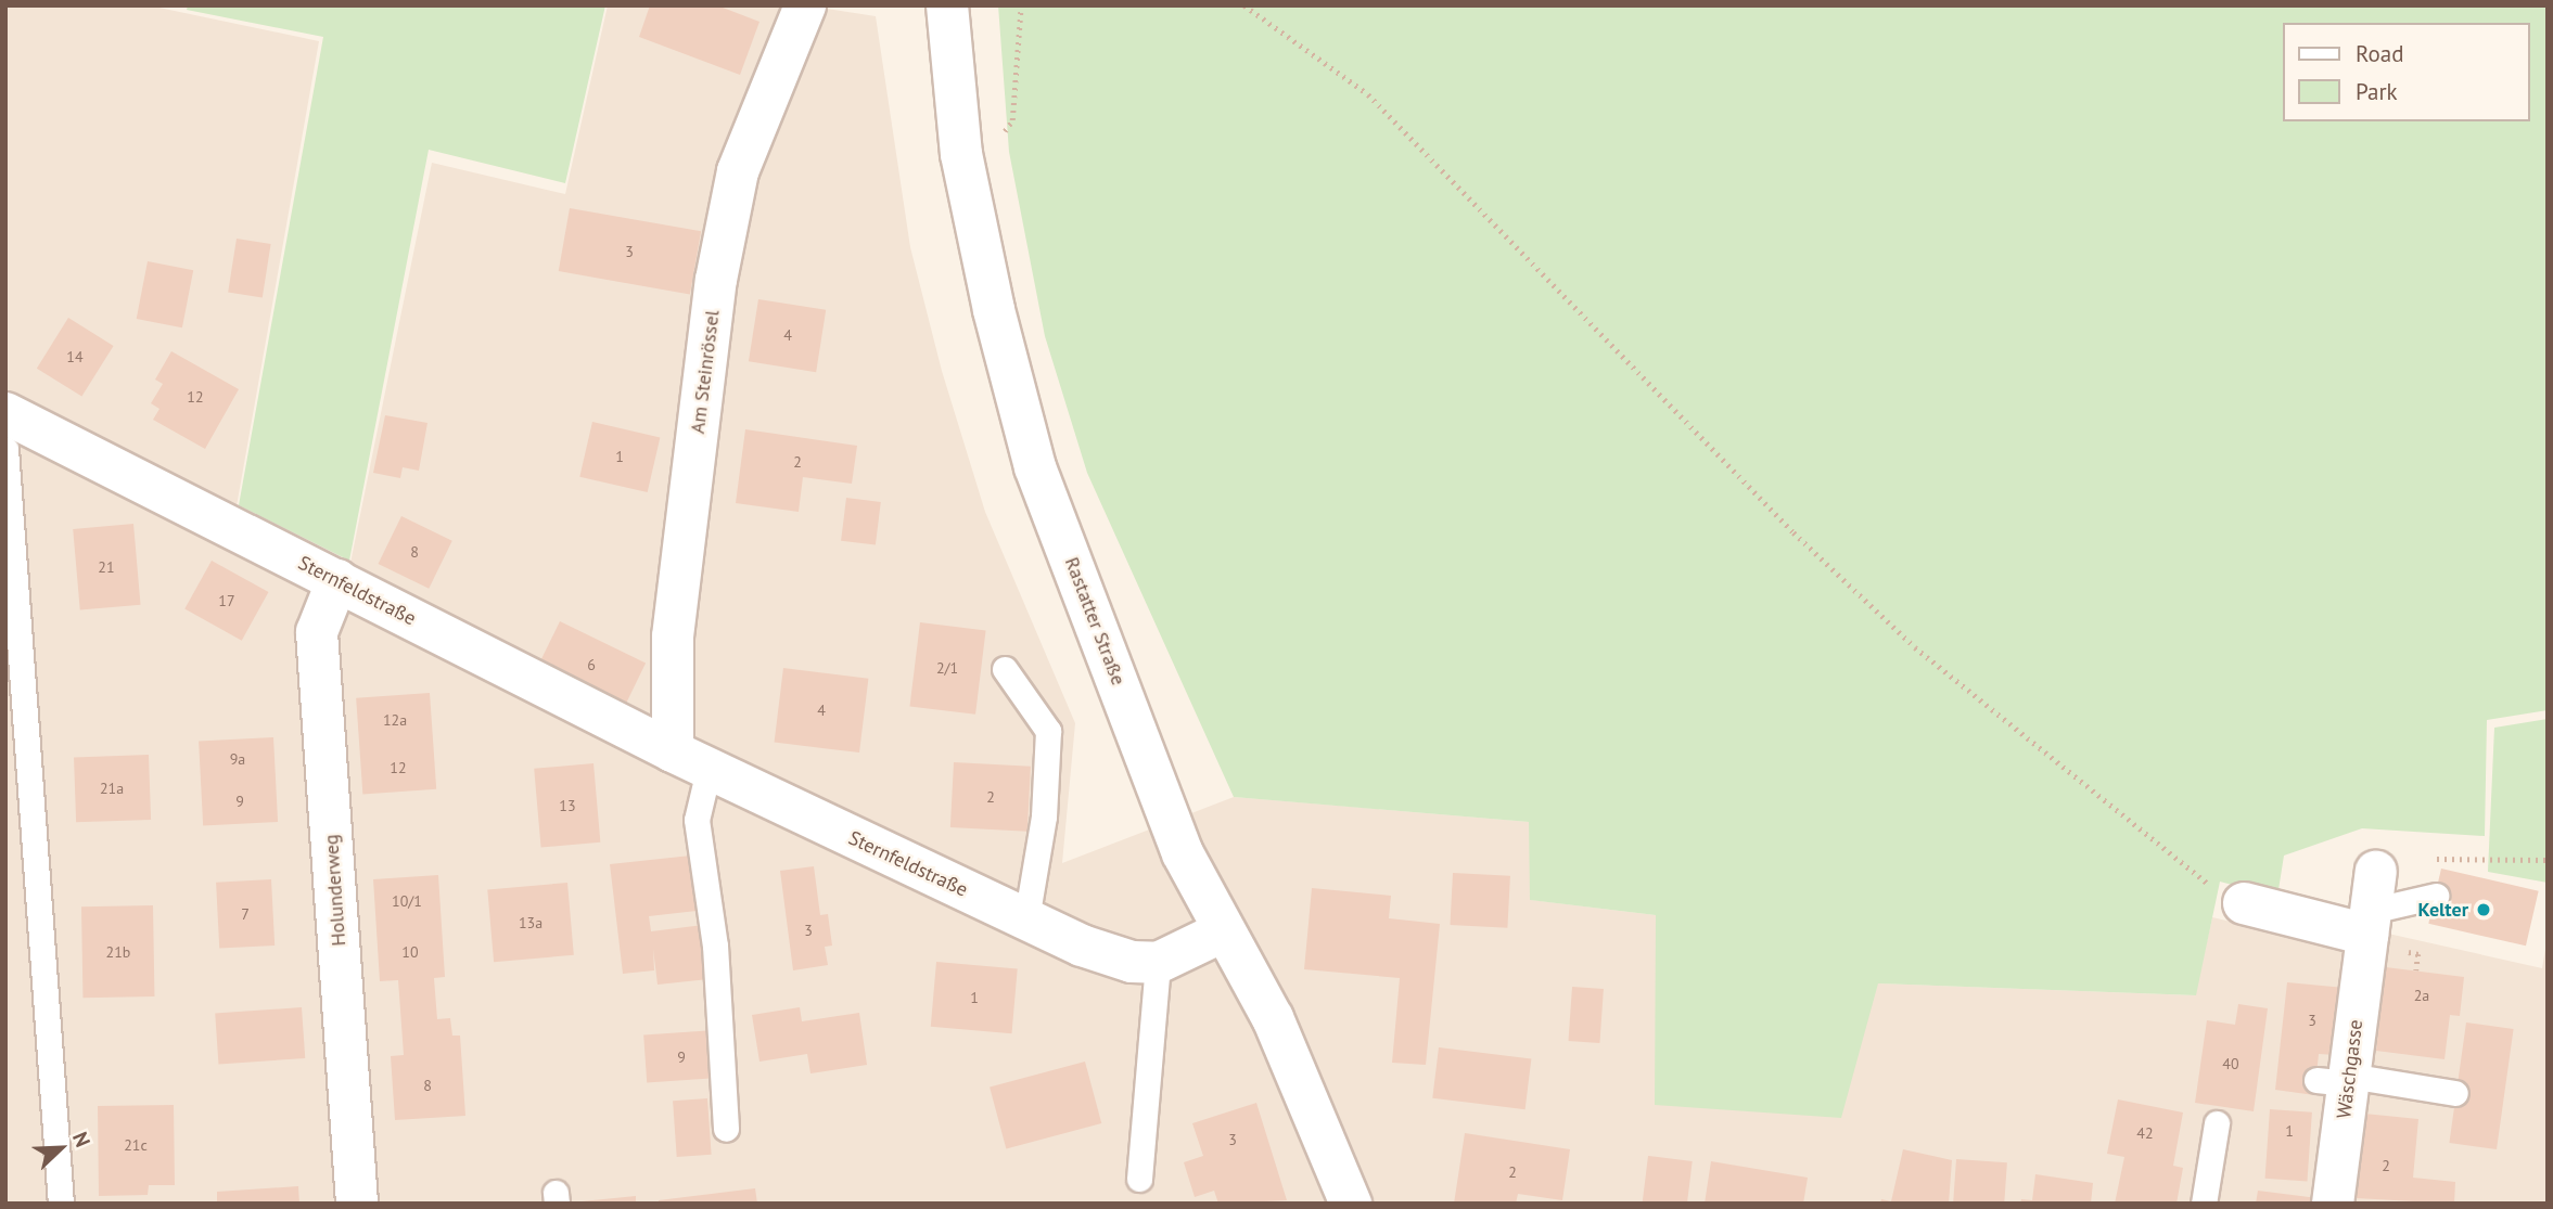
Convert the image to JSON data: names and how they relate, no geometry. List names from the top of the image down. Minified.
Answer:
{"streets":{"street":["Am Steinrössel","Sternfeldstraße","Rastatter Straße","Holunderweg","Wäschgasse"]},"crossings":[["Am Steinrössel","Sternfeldstraße"],["Sternfeldstraße","Holunderweg"]],"places":["Kelter"],"house_numbers":["3","4","14","12","1","2","8","21","17","6","2/1","4","12a","9a","12","21a","2","9","13","10/1","7","13a","3","21b","10","2a","1","3","9","40","8","1","42","3","21c","2","2"],"legend":["Road","Park"],"north":"top right"}
